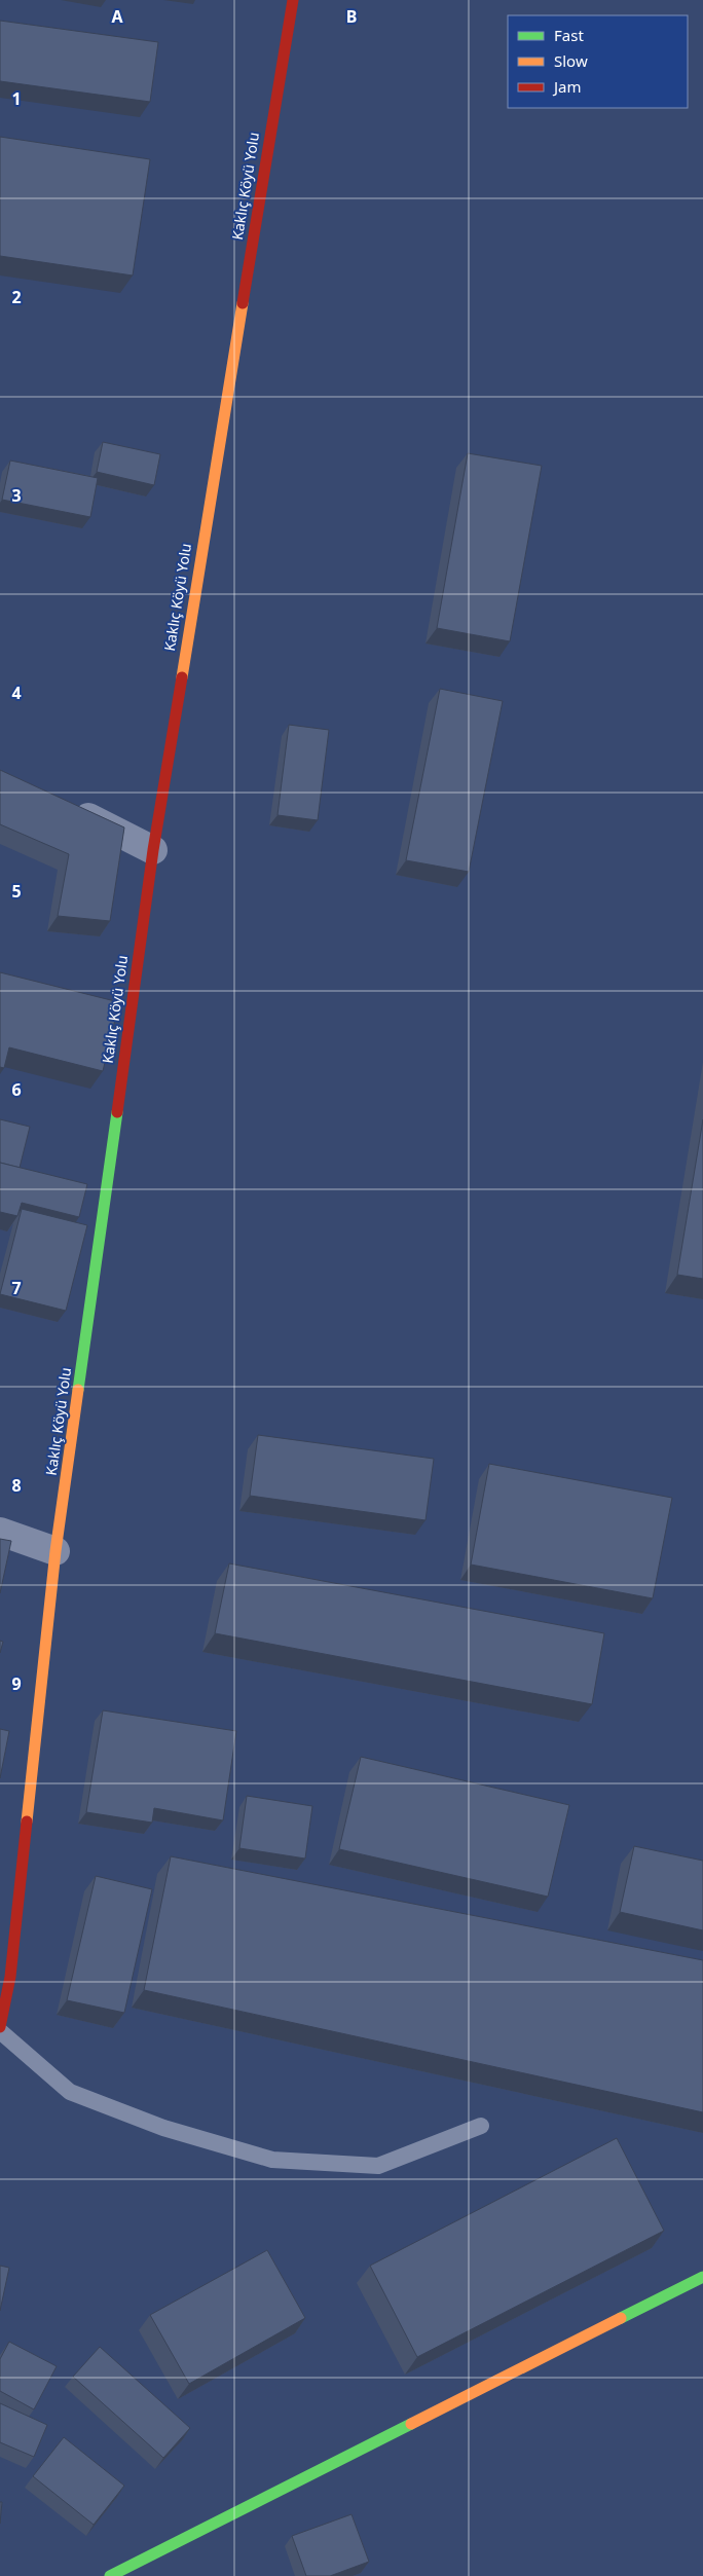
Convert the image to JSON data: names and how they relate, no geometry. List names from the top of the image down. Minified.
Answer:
{"streets":{"street":["Kaklıç Köyü Yolu"]},"legend":["Fast","Slow","Jam"],"grid":{"columns":["A","B"],"rows":["1","2","3","4","5","6","7","8","9"]}}
